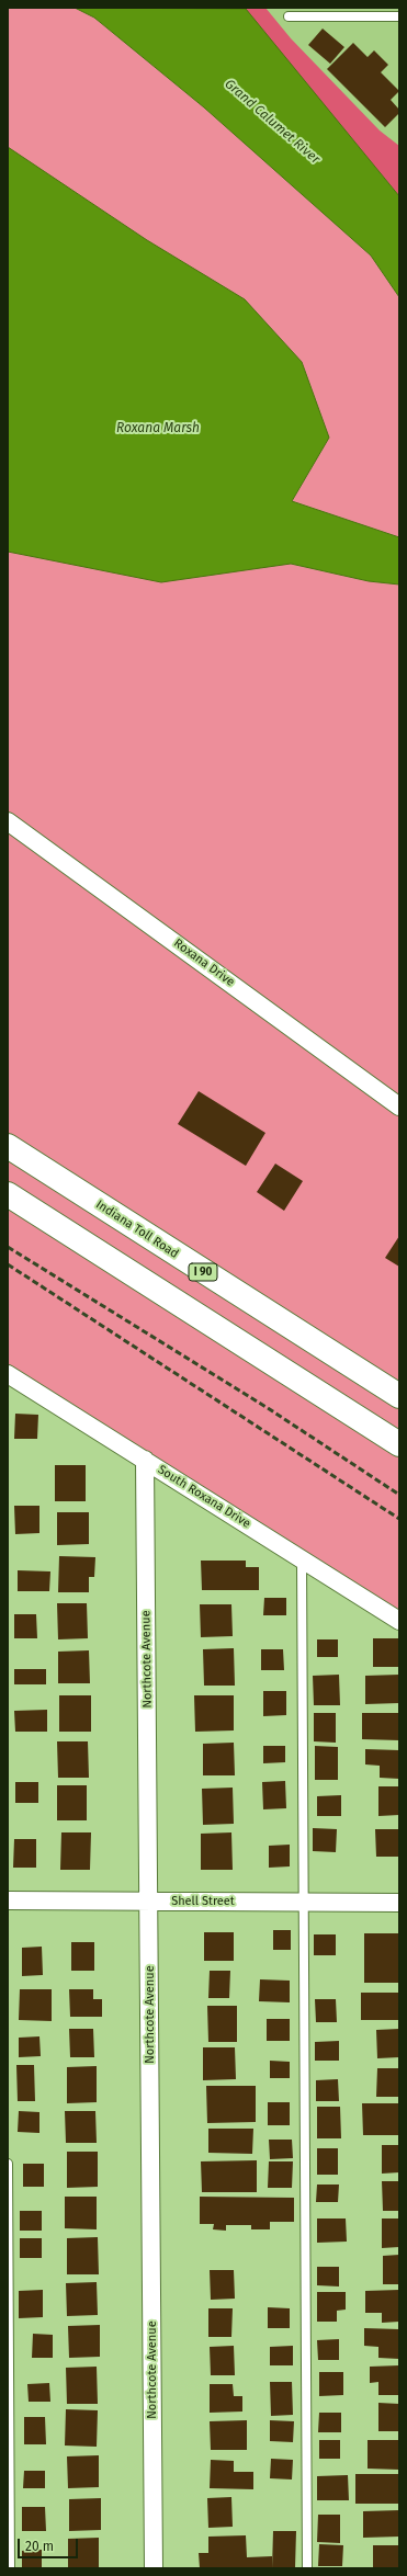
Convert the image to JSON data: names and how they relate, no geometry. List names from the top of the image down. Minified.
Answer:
{"streets":{"highway":["Indiana Toll Road","I 90"],"street":["Roxana Drive","South Roxana Drive","Northcote Avenue","Shell Street"]},"crossings":[["South Roxana Drive","Northcote Avenue"],["Northcote Avenue","Shell Street"]],"water":["Grand Calumet River","Roxana Marsh"],"scale_bar":"20 m"}
